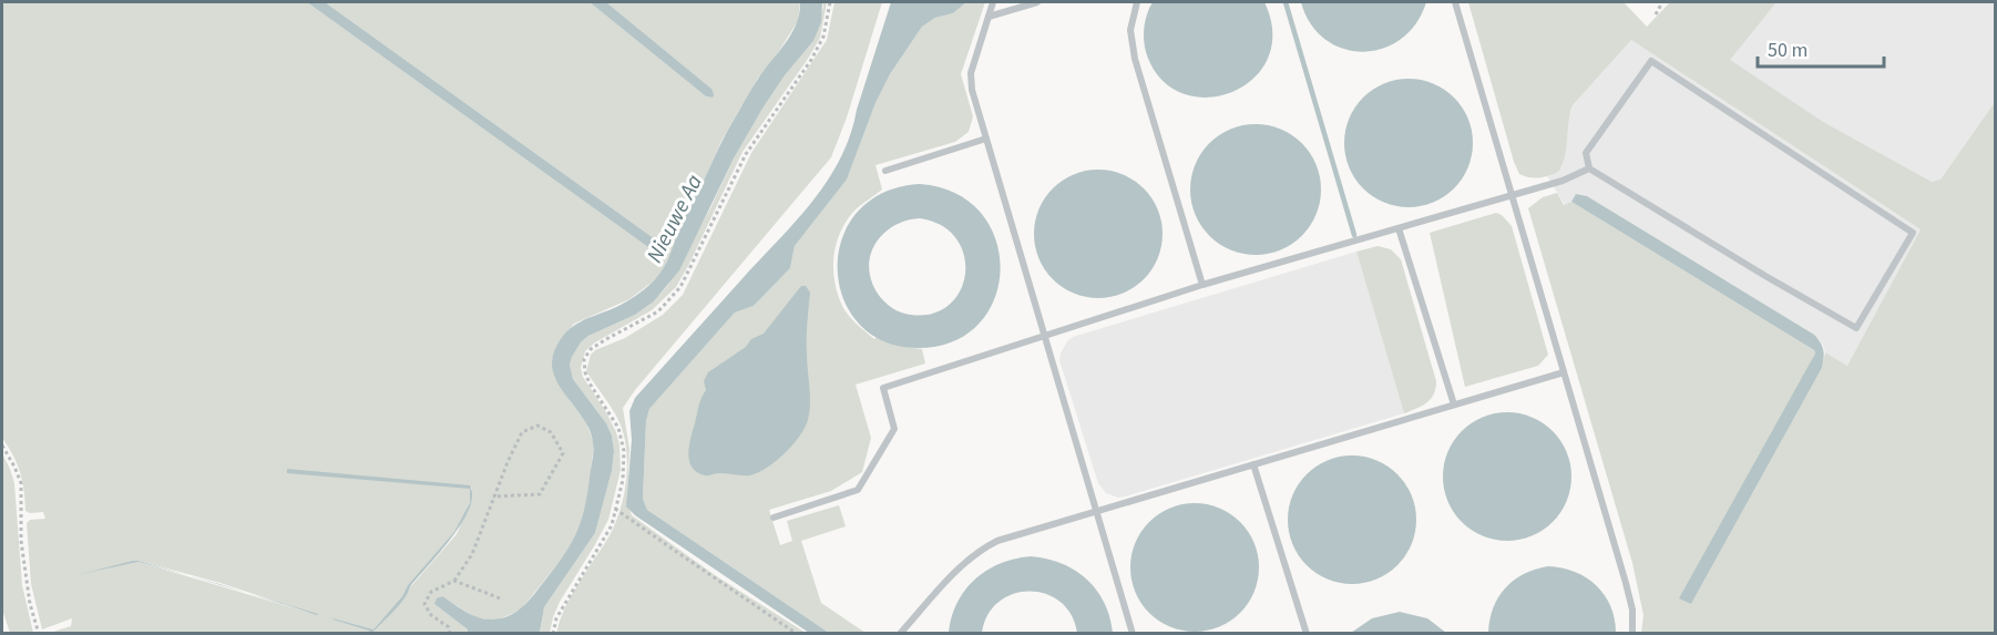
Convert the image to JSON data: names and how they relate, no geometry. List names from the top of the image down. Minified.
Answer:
{"water":["Nieuwe Aa"],"scale_bar":"50 m"}
